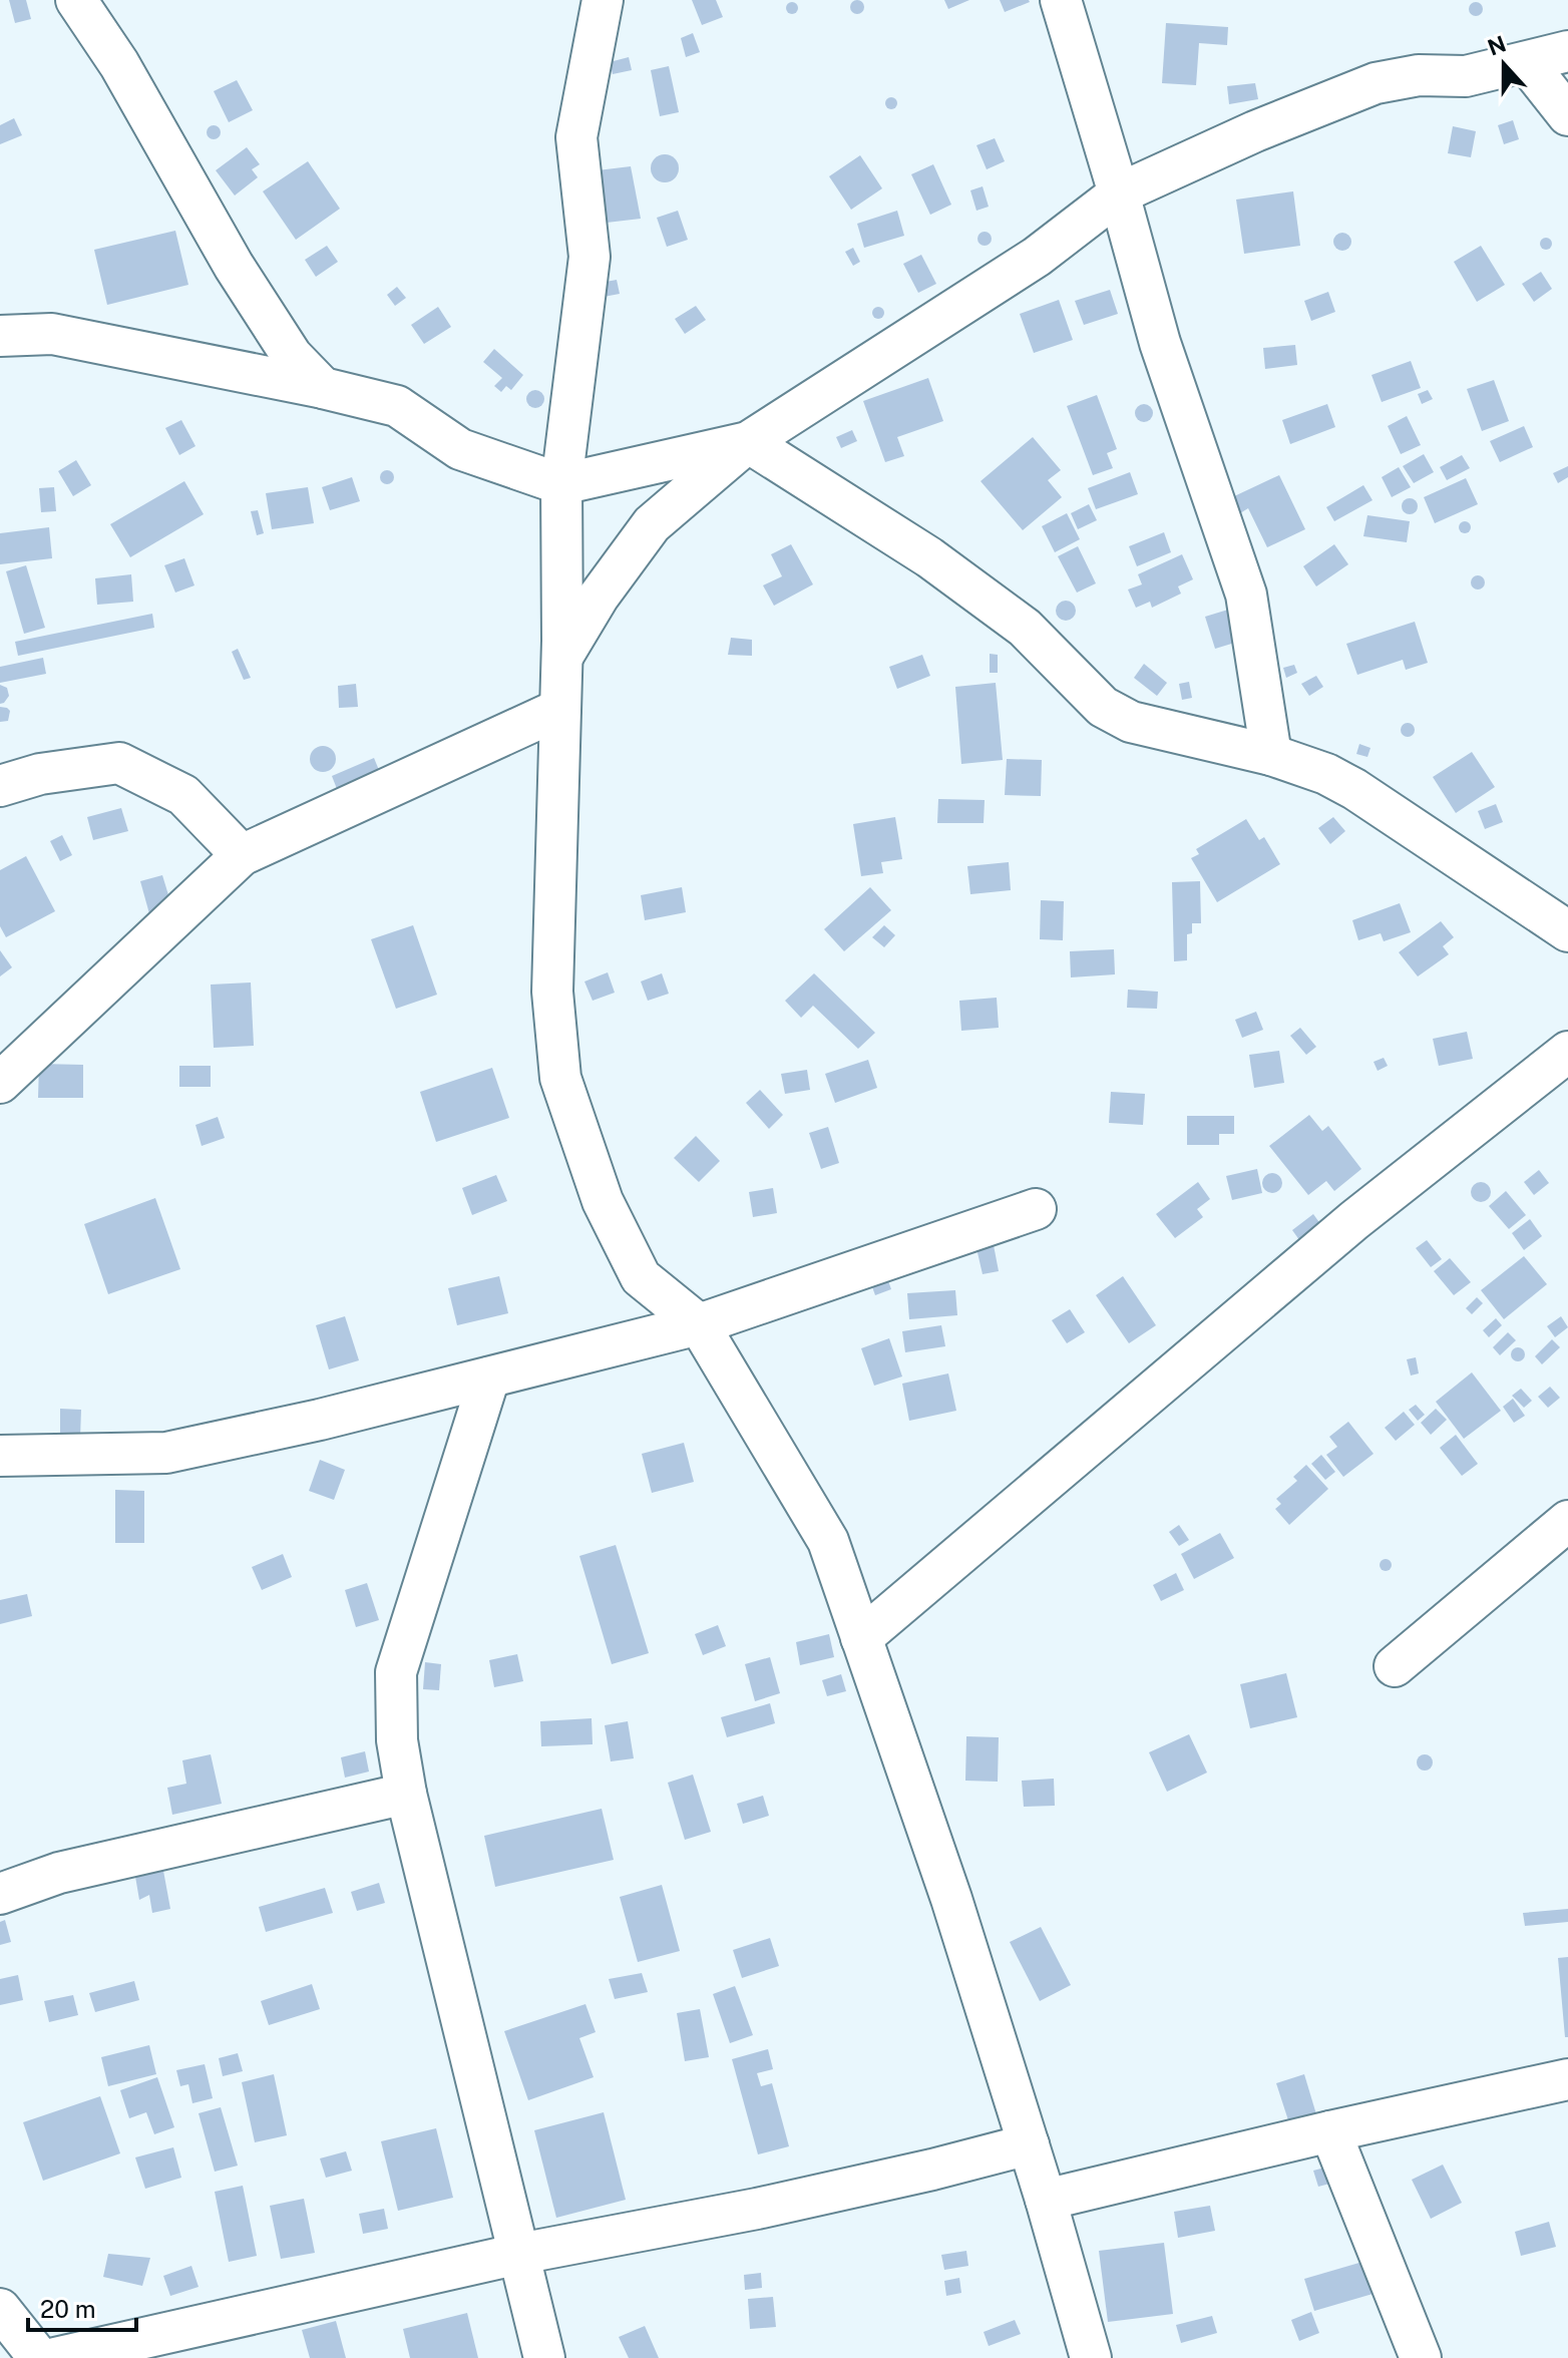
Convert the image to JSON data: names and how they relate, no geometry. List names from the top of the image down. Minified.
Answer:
{"scale_bar":"20 m","north":"top"}
